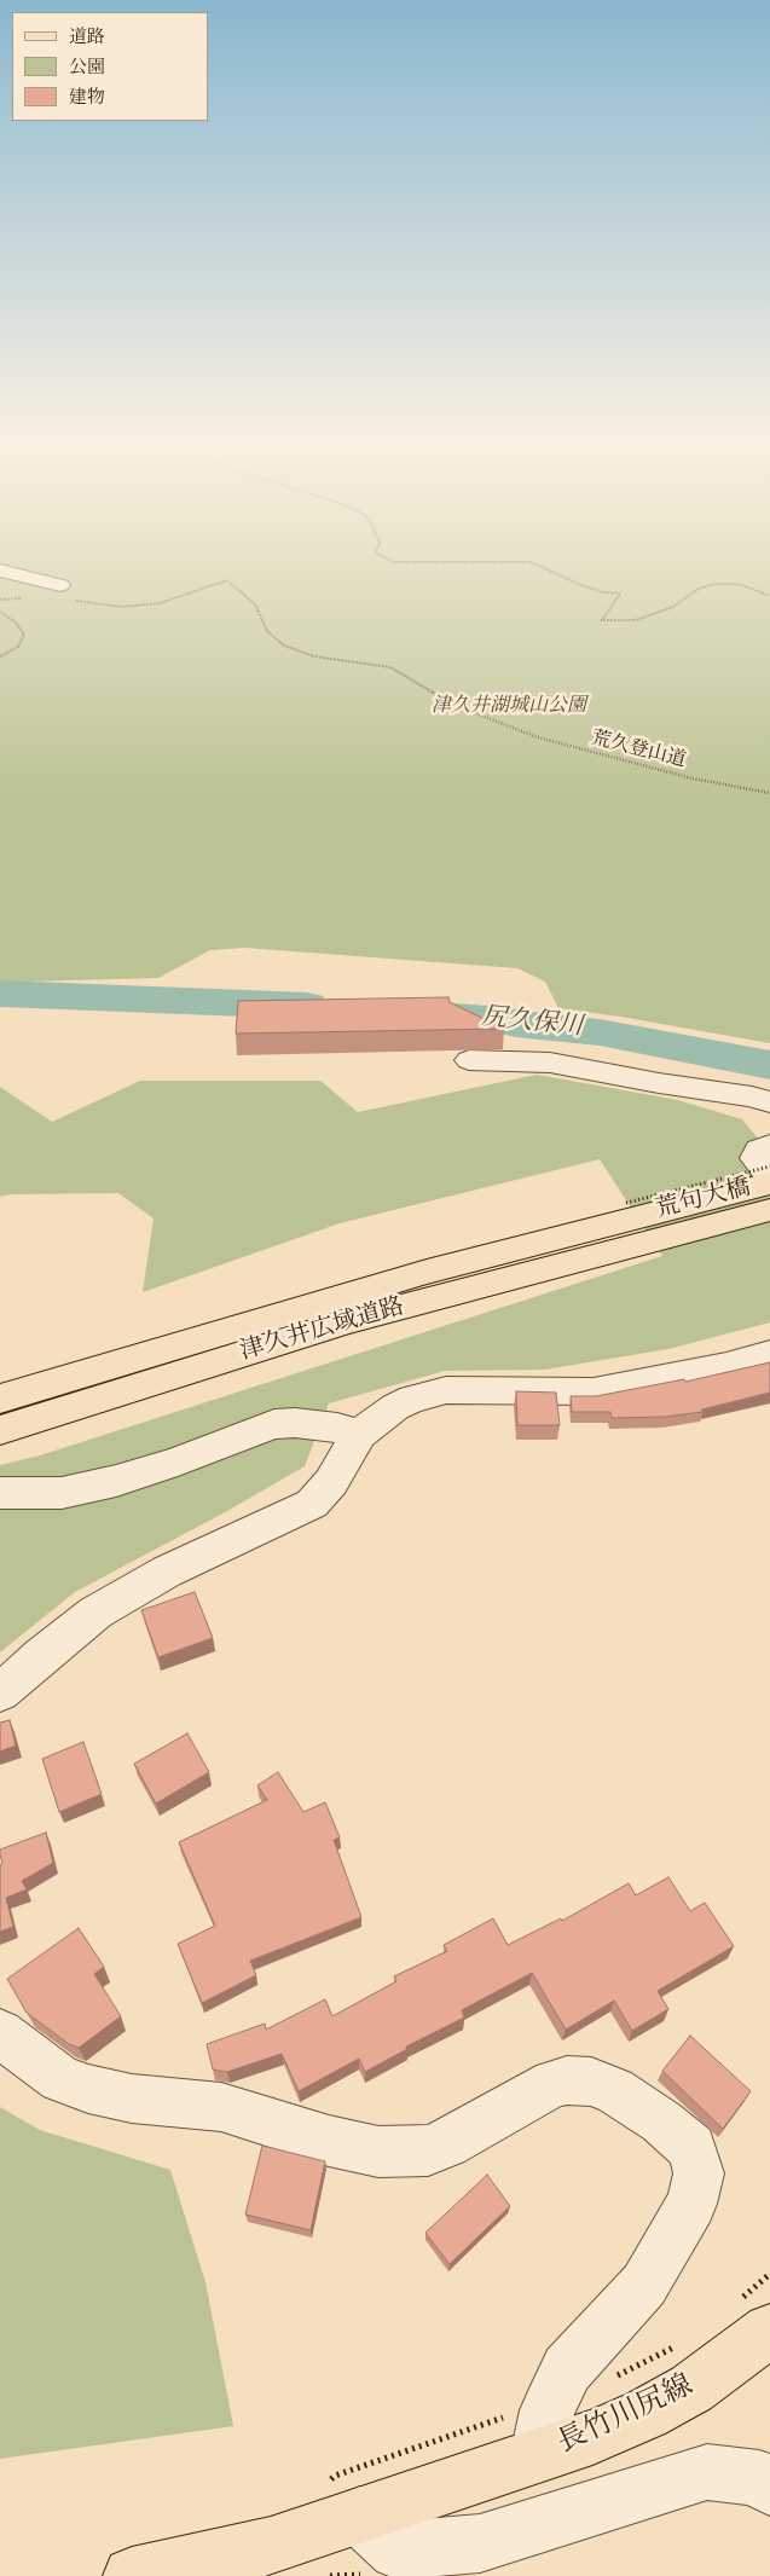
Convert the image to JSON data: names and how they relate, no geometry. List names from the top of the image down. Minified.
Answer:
{"streets":{"main road":["荒句大橋","津久井広域道路","長竹川尻線"],"path":["荒久登山道"]},"crossings":[["荒句大橋","津久井広域道路"]],"water":["尻久保川"],"parks":["津久井湖城山公園"],"legend":["道路","公園","建物"]}
